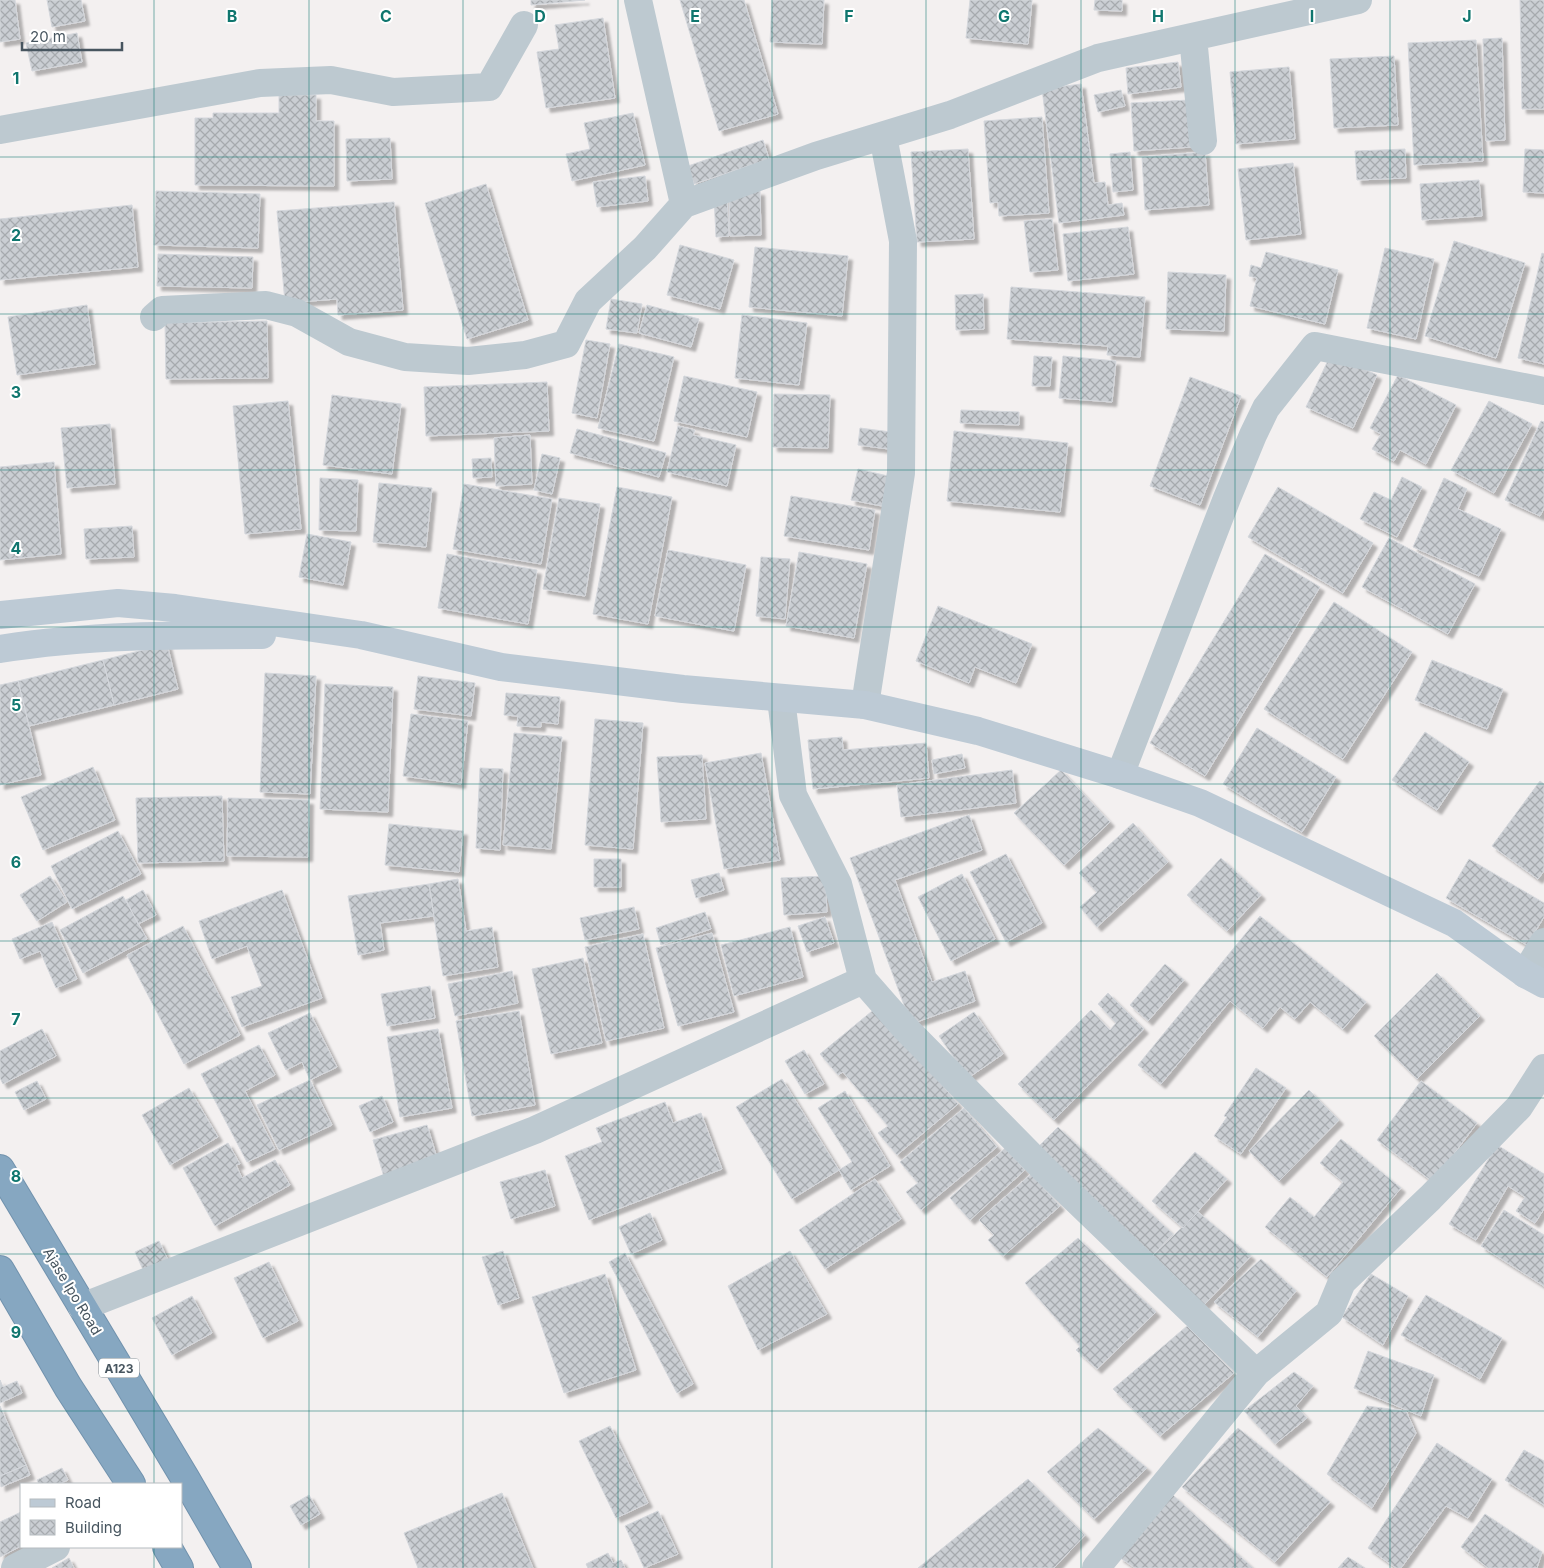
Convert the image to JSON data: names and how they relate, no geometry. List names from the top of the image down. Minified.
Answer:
{"streets":{"highway":["Ajase Ipo Road","A123"]},"legend":["Road","Building"],"scale_bar":"20 m","grid":{"columns":["B","C","D","E","F","G","H","I","J"],"rows":["1","2","3","4","5","6","7","8","9"]}}
